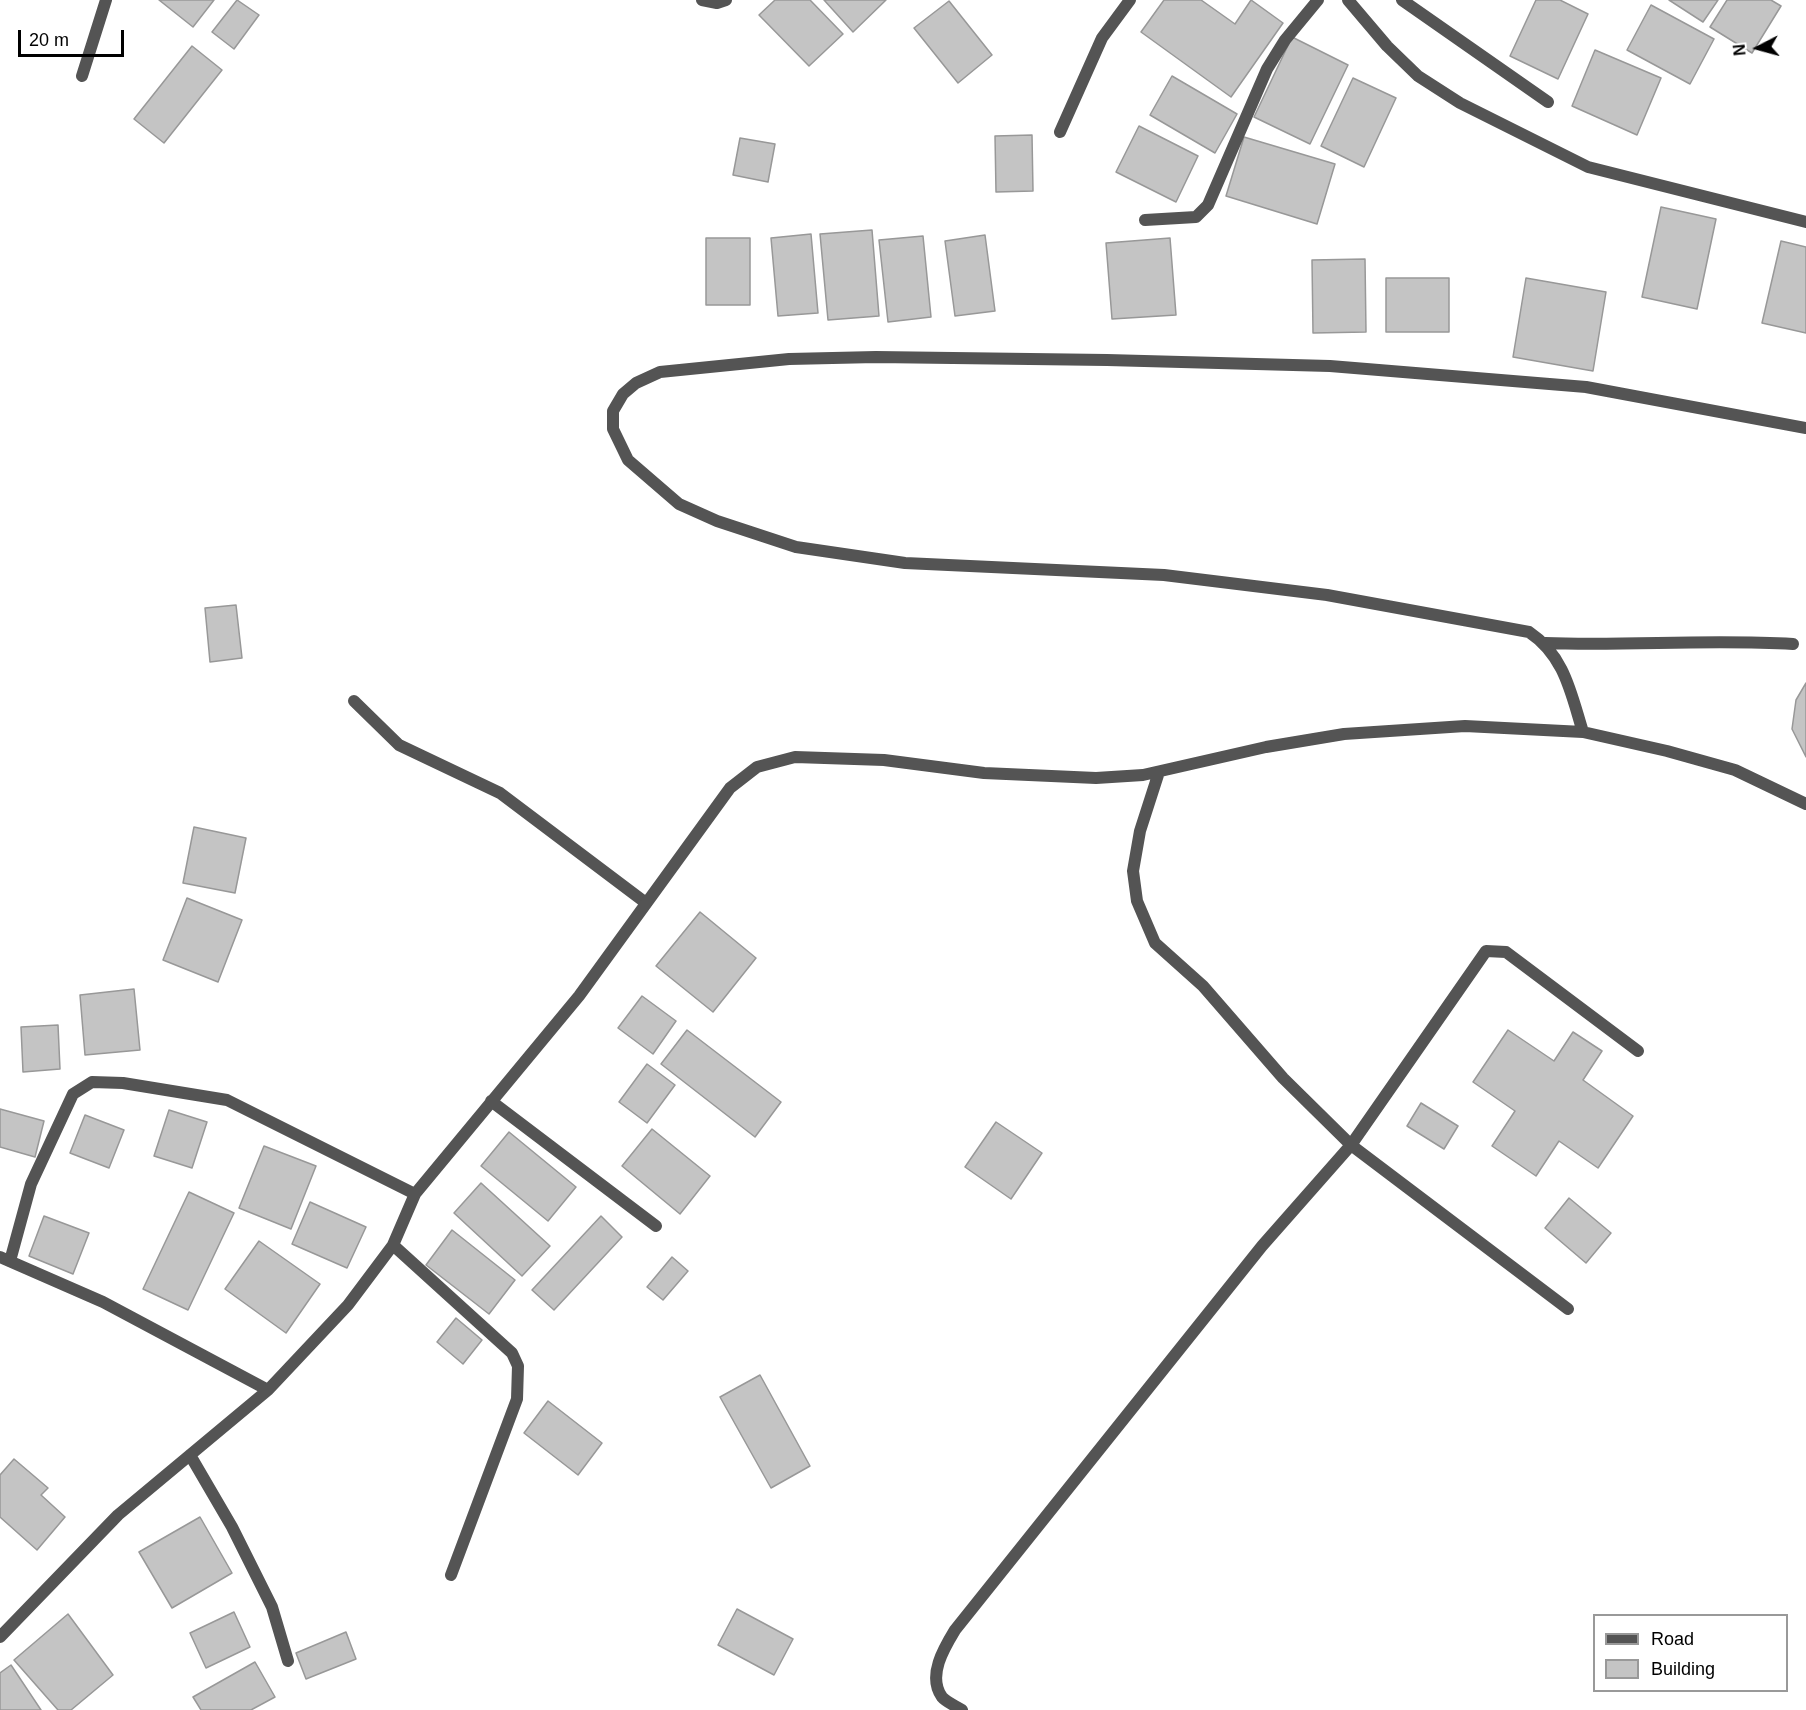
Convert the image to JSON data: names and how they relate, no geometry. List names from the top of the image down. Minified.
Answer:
{"legend":["Road","Building"],"scale_bar":"20 m","north":"left"}
